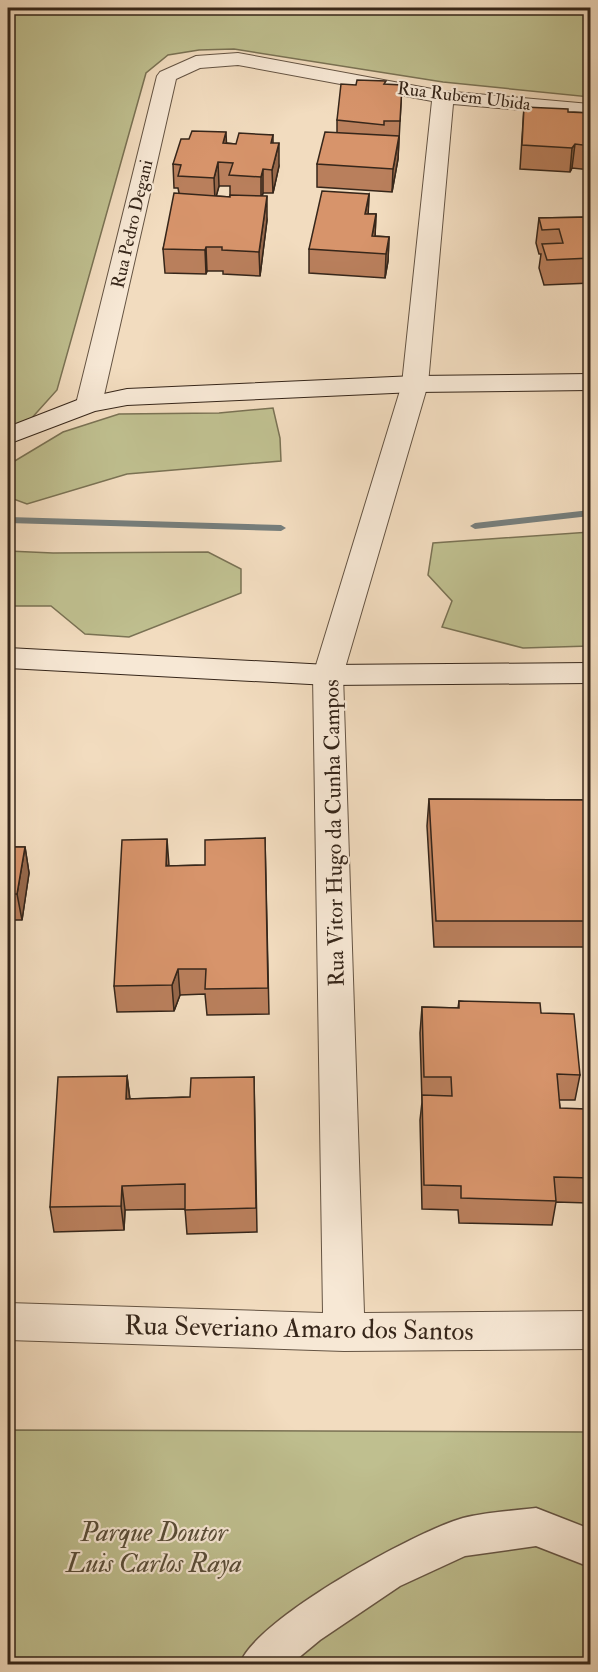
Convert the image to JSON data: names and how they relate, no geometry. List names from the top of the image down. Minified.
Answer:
{"streets":{"street":["Rua Rubem Ubida","Rua Pedro Degani","Rua Vitor Hugo da Cunha Campos","Rua Severiano Amaro dos Santos"]},"crossings":[["Rua Rubem Ubida","Rua Pedro Degani"],["Rua Rubem Ubida","Rua Vitor Hugo da Cunha Campos"],["Rua Vitor Hugo da Cunha Campos","Rua Severiano Amaro dos Santos"]],"parks":["Parque Doutor Luis Carlos Raya"]}
